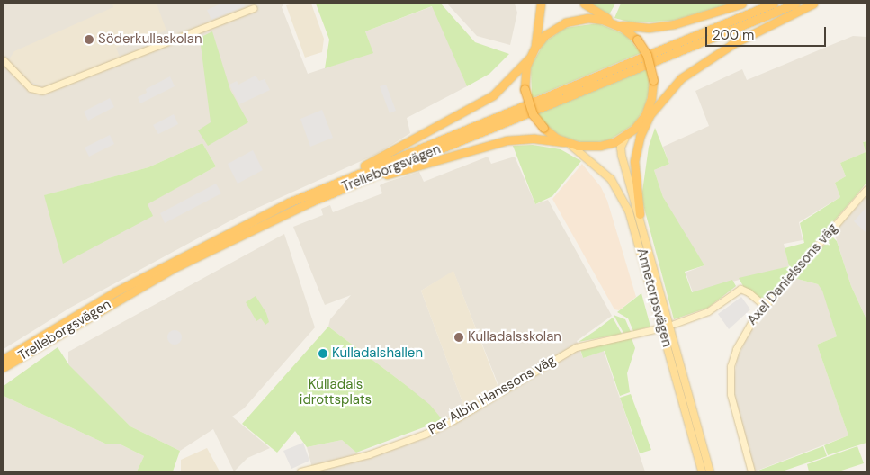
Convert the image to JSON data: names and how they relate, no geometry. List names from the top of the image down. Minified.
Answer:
{"streets":{"highway":["Trelleborgsvägen"],"main road":["Annetorpsvägen"],"street":["Axel Danielssons väg","Per Albin Hanssons väg"]},"parks":["Kulladals idrottsplats"],"places":["Söderkullaskolan","Kulladalsskolan","Kulladalshallen"],"scale_bar":"200 m"}
